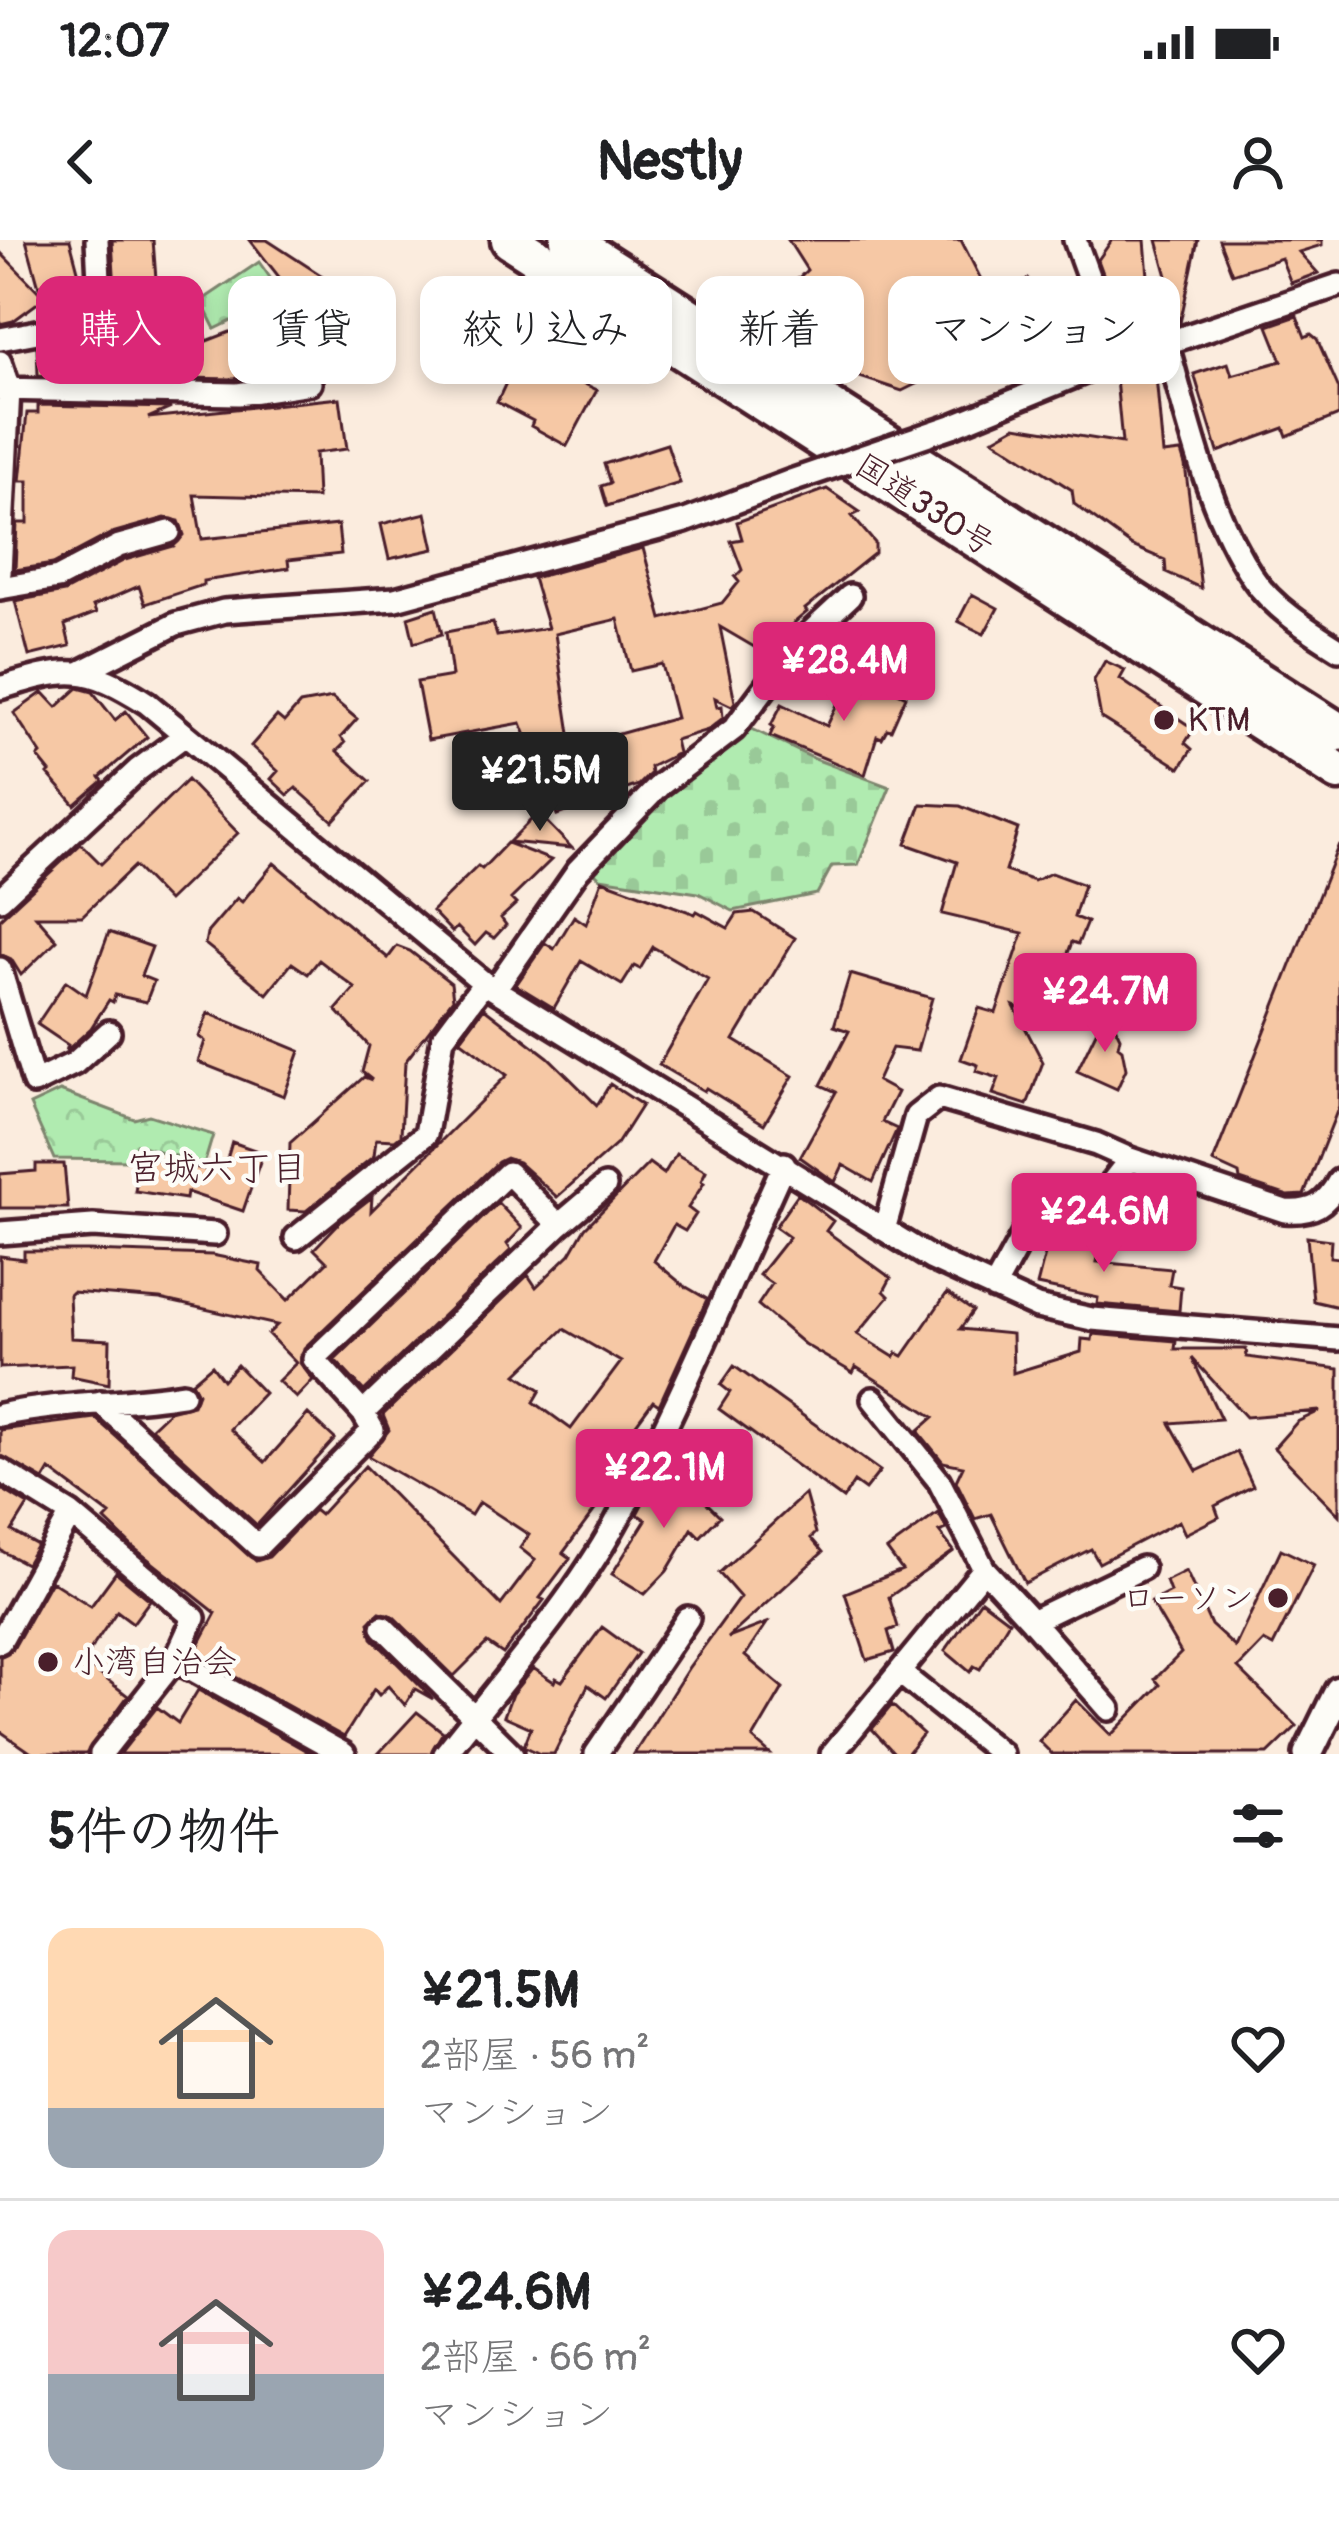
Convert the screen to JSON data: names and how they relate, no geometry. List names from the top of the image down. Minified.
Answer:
{"streets":{"highway":["国道330号"]},"districts":["宮城六丁目"],"places":["KTM","ローソン","小湾自治会"],"page":{"status":"12:07","header":"Nestly","chip":["購入","賃貸","絞り込み","新着","マンション"],"price":["¥28.4M","¥21.5M","¥24.7M","¥24.6M","¥22.1M"],"heading":"5件の物件","list":[{"name":"¥21.5M","note":"2部屋 · 56 m² · マンション"},{"name":"¥24.6M","note":"2部屋 · 66 m² · マンション"}]}}
